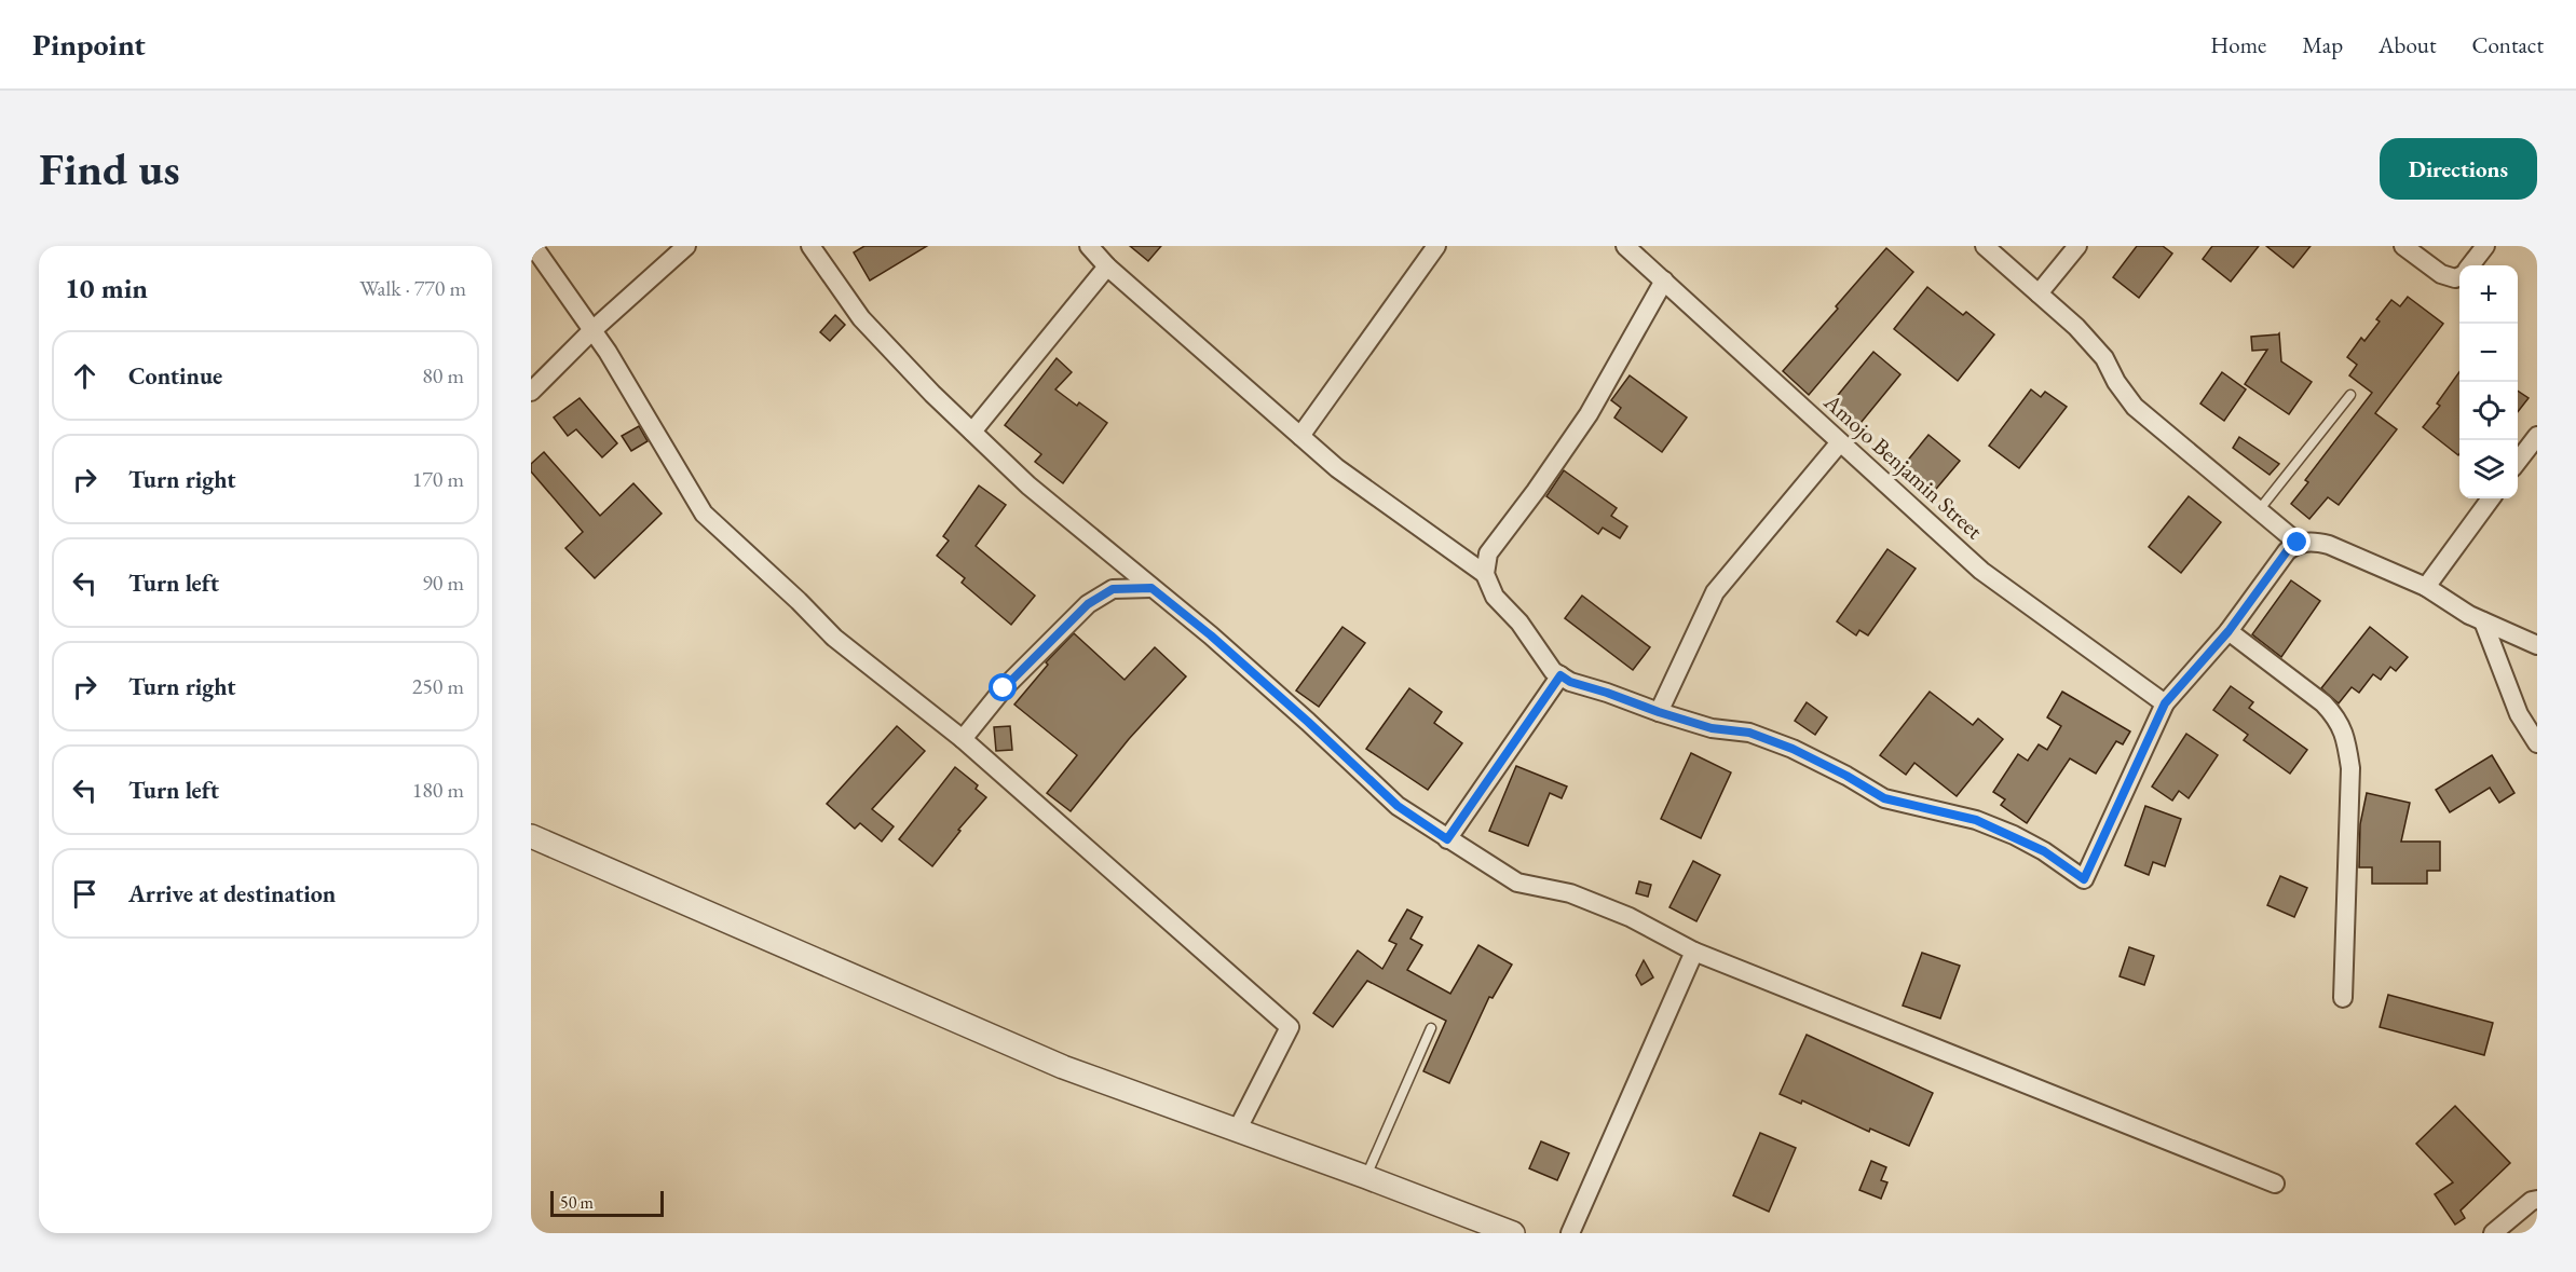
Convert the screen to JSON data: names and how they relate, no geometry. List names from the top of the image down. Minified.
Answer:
{"streets":{"street":["Amojo Benjamin Street"]},"scale_bar":"50 m","page":{"header":"Pinpoint","nav":["Home","Map","About","Contact"],"buttons":"Directions","title":"Find us","heading":["10 min","Walk · 770 m"],"map_buttons":["+","−"],"list":[["Continue","80 m"],["Turn right","170 m"],["Turn left","90 m"],["Turn right","250 m"],["Turn left","180 m"],"Arrive at destination"],"scale":"50 m"}}
